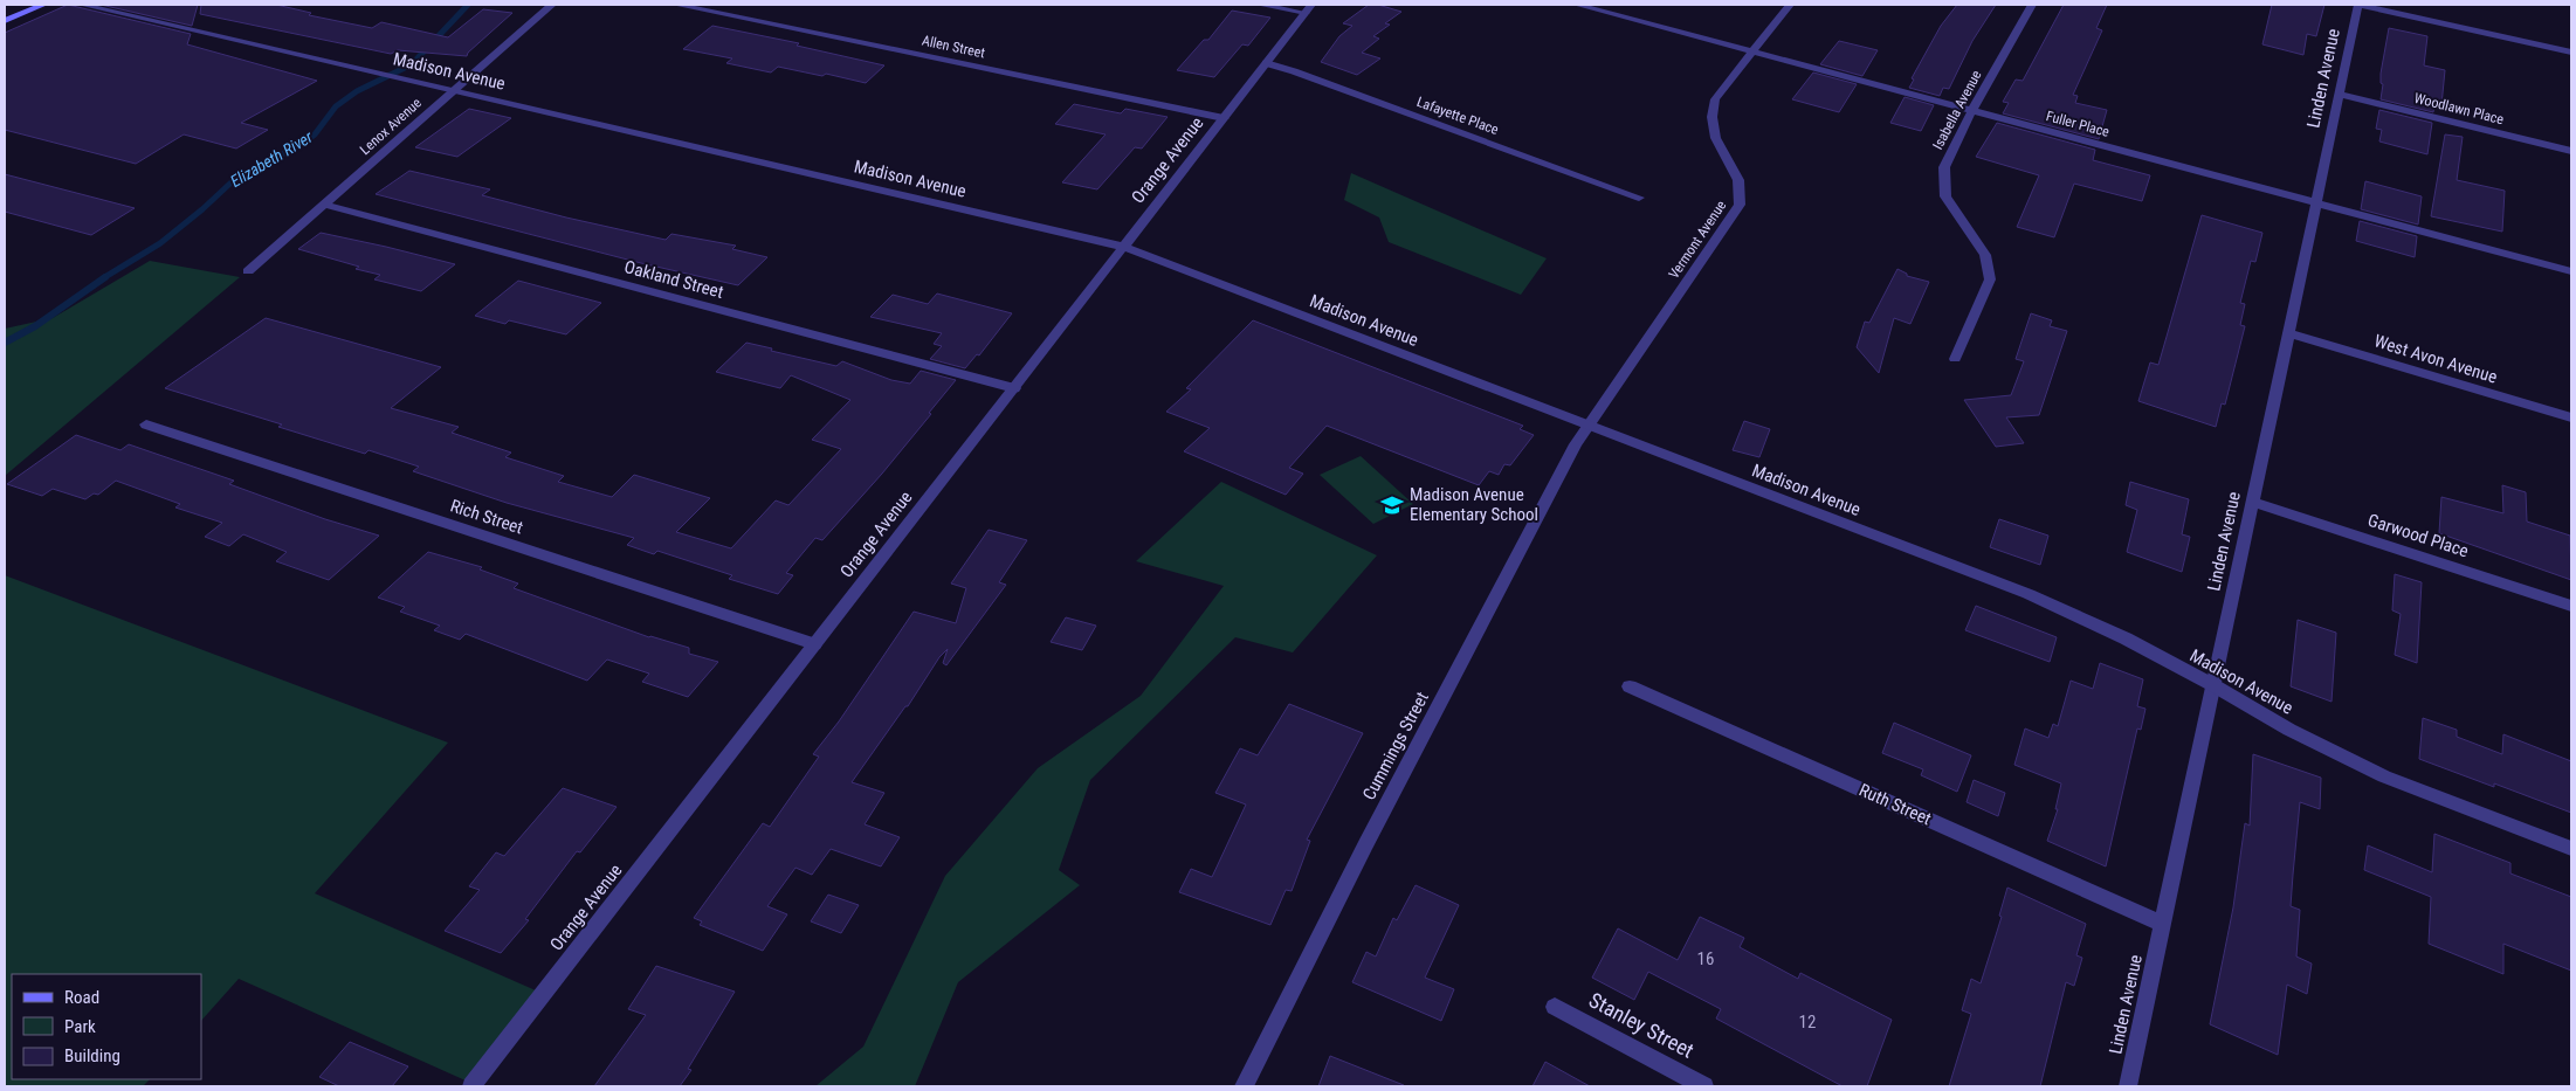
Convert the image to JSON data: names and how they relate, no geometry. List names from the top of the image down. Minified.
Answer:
{"streets":{"street":["Allen Street","Madison Avenue","Linden Avenue","Woodlawn Place","Isabella Avenue","Lafayette Place","Fuller Place","Lenox Avenue","Orange Avenue","Vermont Avenue","Oakland Street","West Avon Avenue","Rich Street","Garwood Place","Cummings Street","Ruth Street","Stanley Street"]},"crossings":[["Allen Street","Orange Avenue"],["Madison Avenue","Linden Avenue"],["Madison Avenue","Lenox Avenue"],["Madison Avenue","Orange Avenue"],["Madison Avenue","Vermont Avenue"],["Madison Avenue","Cummings Street"],["Linden Avenue","Woodlawn Place"],["Linden Avenue","Fuller Place"],["Linden Avenue","West Avon Avenue"],["Linden Avenue","Garwood Place"],["Linden Avenue","Ruth Street"],["Isabella Avenue","Fuller Place"],["Lafayette Place","Orange Avenue"],["Fuller Place","Vermont Avenue"],["Lenox Avenue","Oakland Street"],["Orange Avenue","Oakland Street"],["Orange Avenue","Rich Street"],["Vermont Avenue","Cummings Street"]],"water":["Elizabeth River"],"places":{"school or university":["Madison Avenue Elementary School"]},"house_numbers":["16","12"],"legend":["Road","Park","Building"]}
